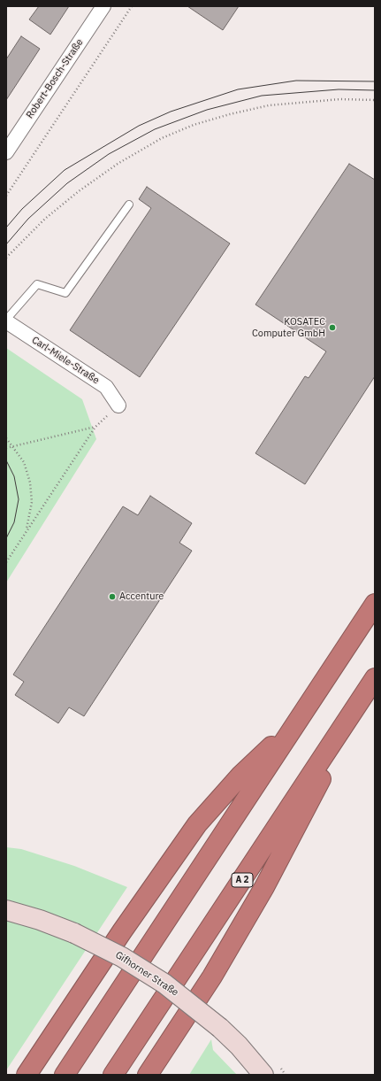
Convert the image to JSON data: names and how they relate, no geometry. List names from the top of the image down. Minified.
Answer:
{"streets":{"highway":["A 2"],"main road":["Gifhorner Straße"],"street":["Robert-Bosch-Straße","Carl-Miele-Straße"]},"places":["KOSATEC Computer GmbH","Accenture"]}
